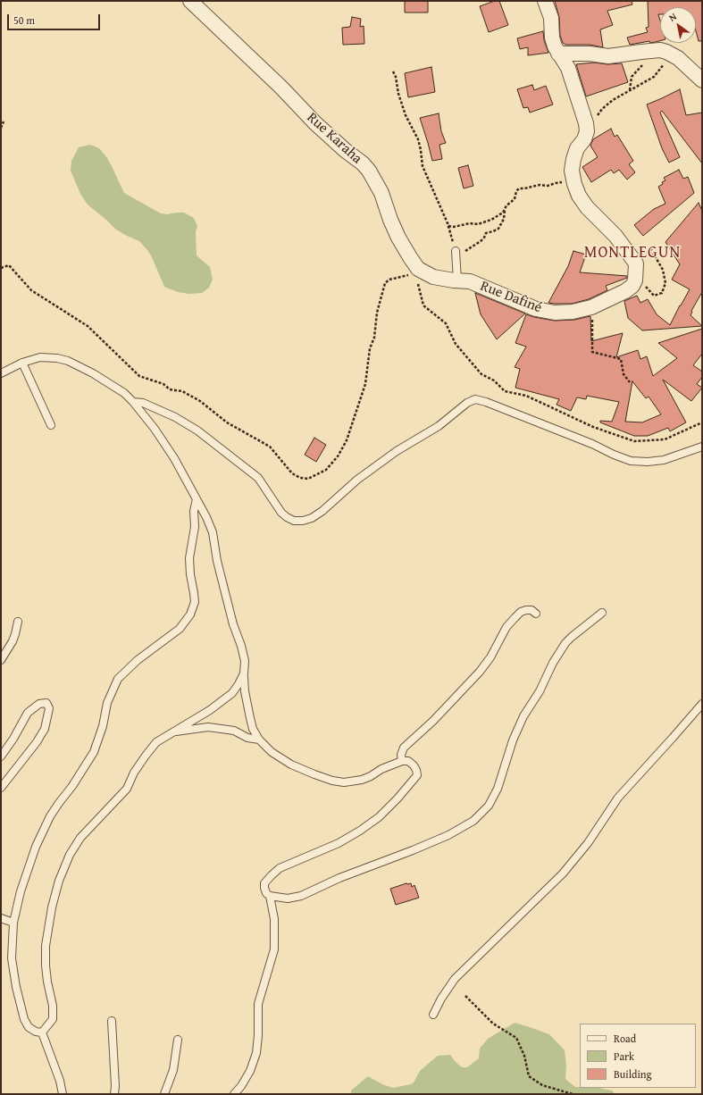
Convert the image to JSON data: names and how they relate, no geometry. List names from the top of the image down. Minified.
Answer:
{"streets":{"street":["Rue Karaha","Rue Dafiné"]},"crossings":[["Rue Karaha","Rue Dafiné"]],"districts":["MONTLEGUN"],"legend":["Road","Park","Building"],"scale_bar":"50 m","north":"top left"}
